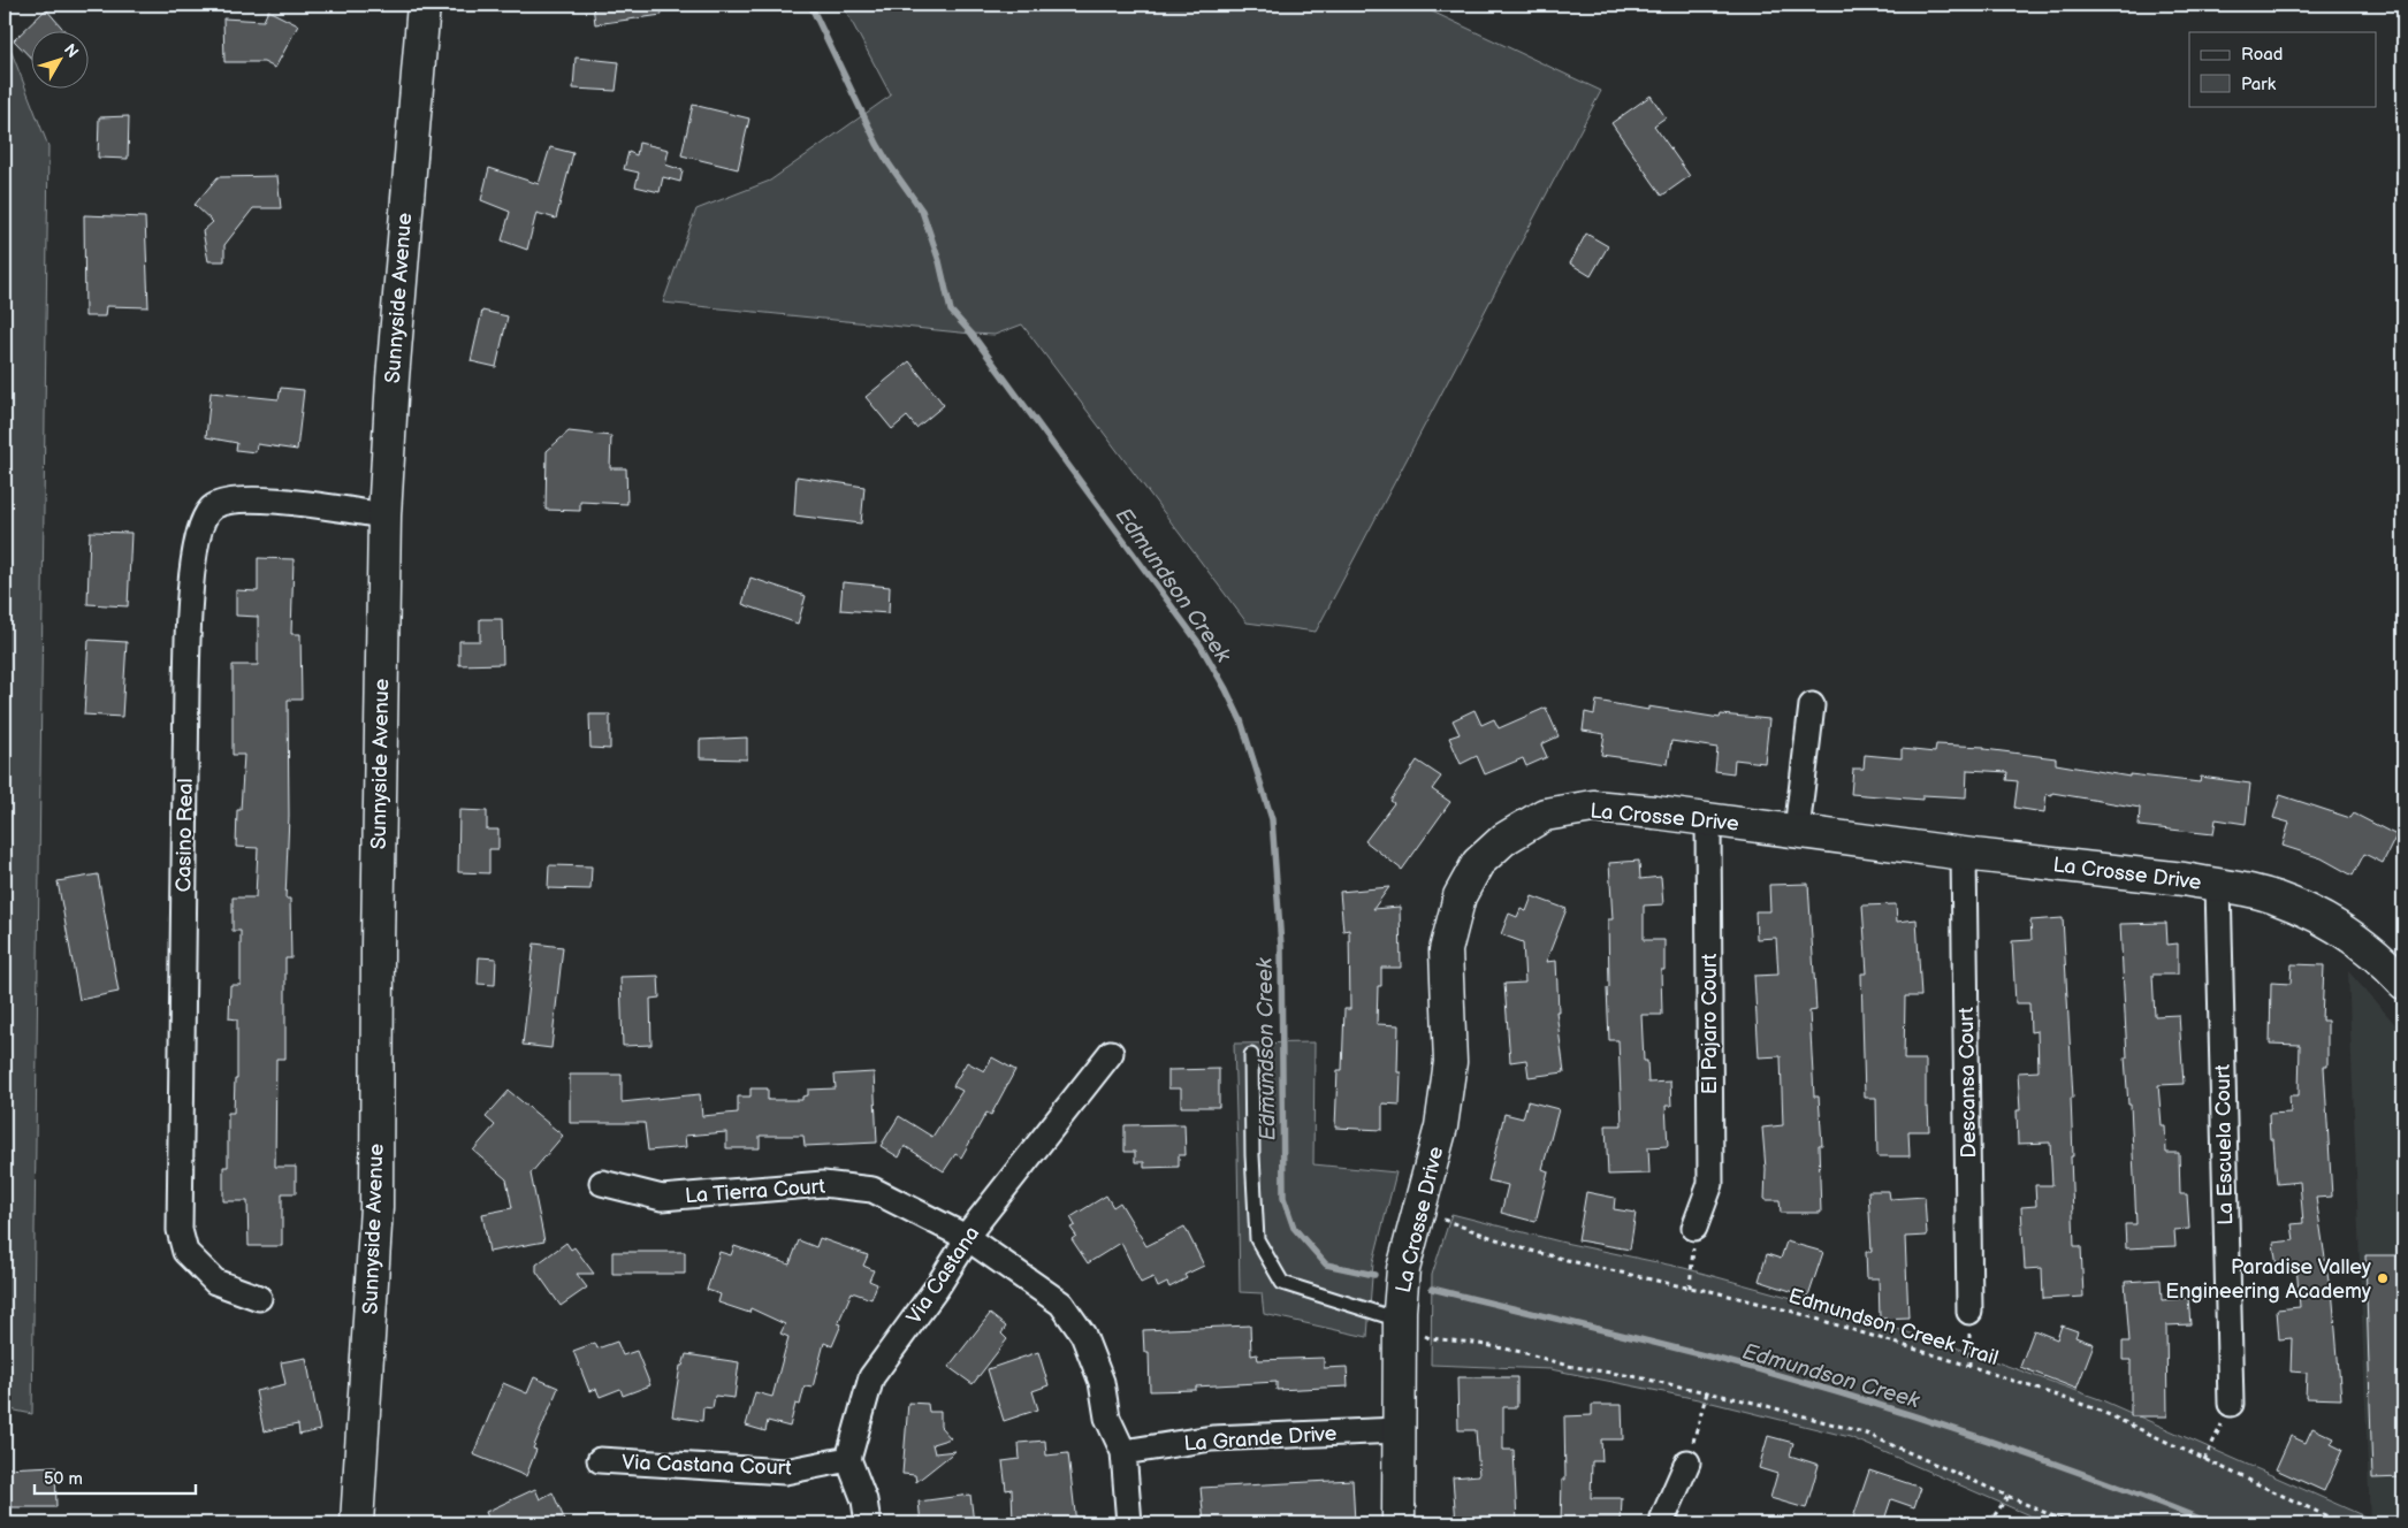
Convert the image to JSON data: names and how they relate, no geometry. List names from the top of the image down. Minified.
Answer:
{"streets":{"street":["Sunnyside Avenue","La Crosse Drive","Casino Real","El Pajaro Court","Descansa Court","La Escuela Court","La Tierra Court","Via Castana","La Grande Drive","Via Castana Court"],"path":["Edmundson Creek Trail"]},"crossings":[["Sunnyside Avenue","Casino Real"],["La Crosse Drive","El Pajaro Court"],["La Crosse Drive","Descansa Court"],["La Crosse Drive","La Escuela Court"],["La Crosse Drive","Edmundson Creek Trail"],["La Crosse Drive","La Grande Drive"],["La Tierra Court","Via Castana"],["La Tierra Court","La Grande Drive"],["Via Castana","Via Castana Court"]],"water":["Edmundson Creek"],"places":["Paradise Valley Engineering Academy"],"legend":["Road","Park"],"scale_bar":"50 m","north":"top right"}
